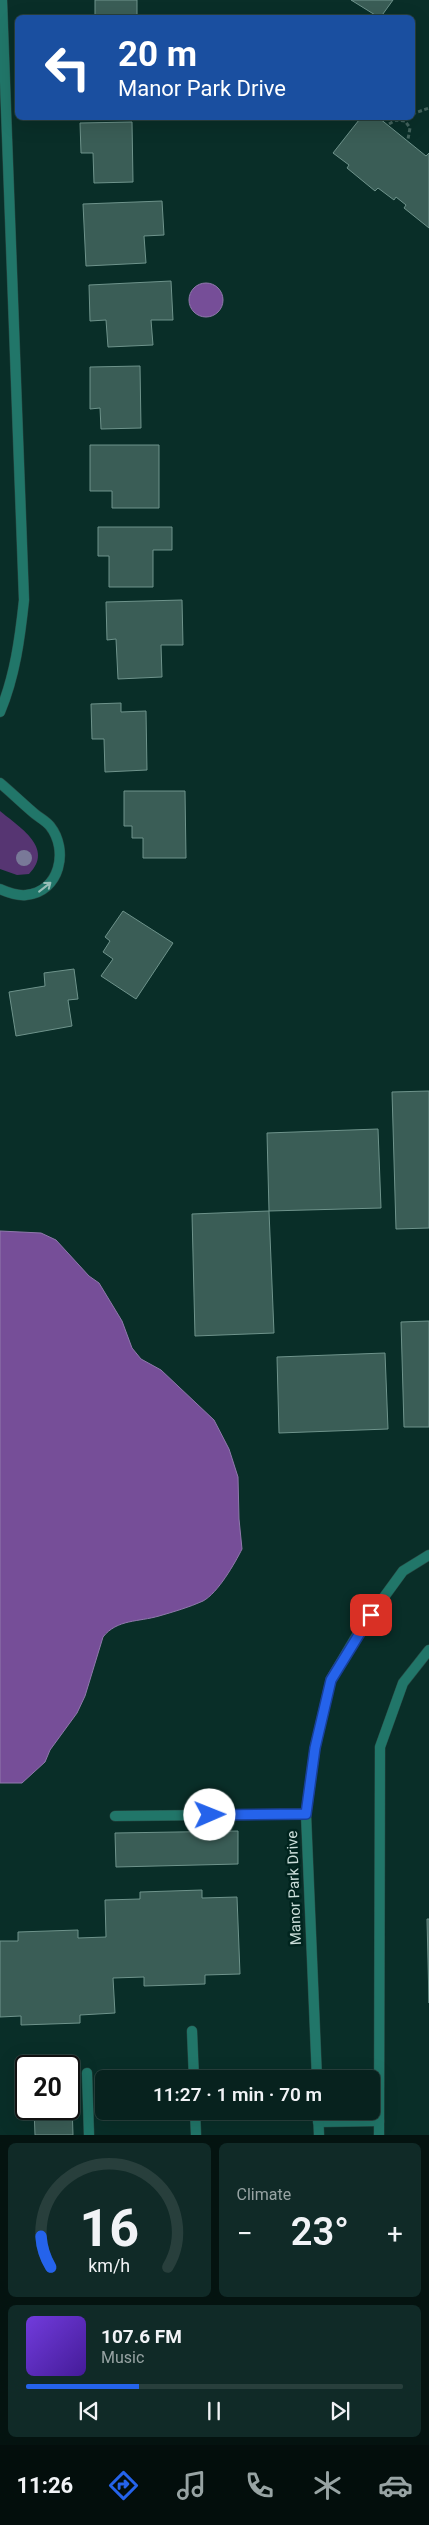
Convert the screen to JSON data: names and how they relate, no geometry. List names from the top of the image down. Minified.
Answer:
{"streets":{"street":["Manor Park Drive"]},"page":{"turn":["20 m","Manor Park Drive"],"limit":"20","trip":"11:27 · 1 min · 70 m","tile":"Climate","heat":["−","23°","+"],"song":["107.6 FM","Music"],"tabs":"11:26","gauge":["16","km/h"]}}
